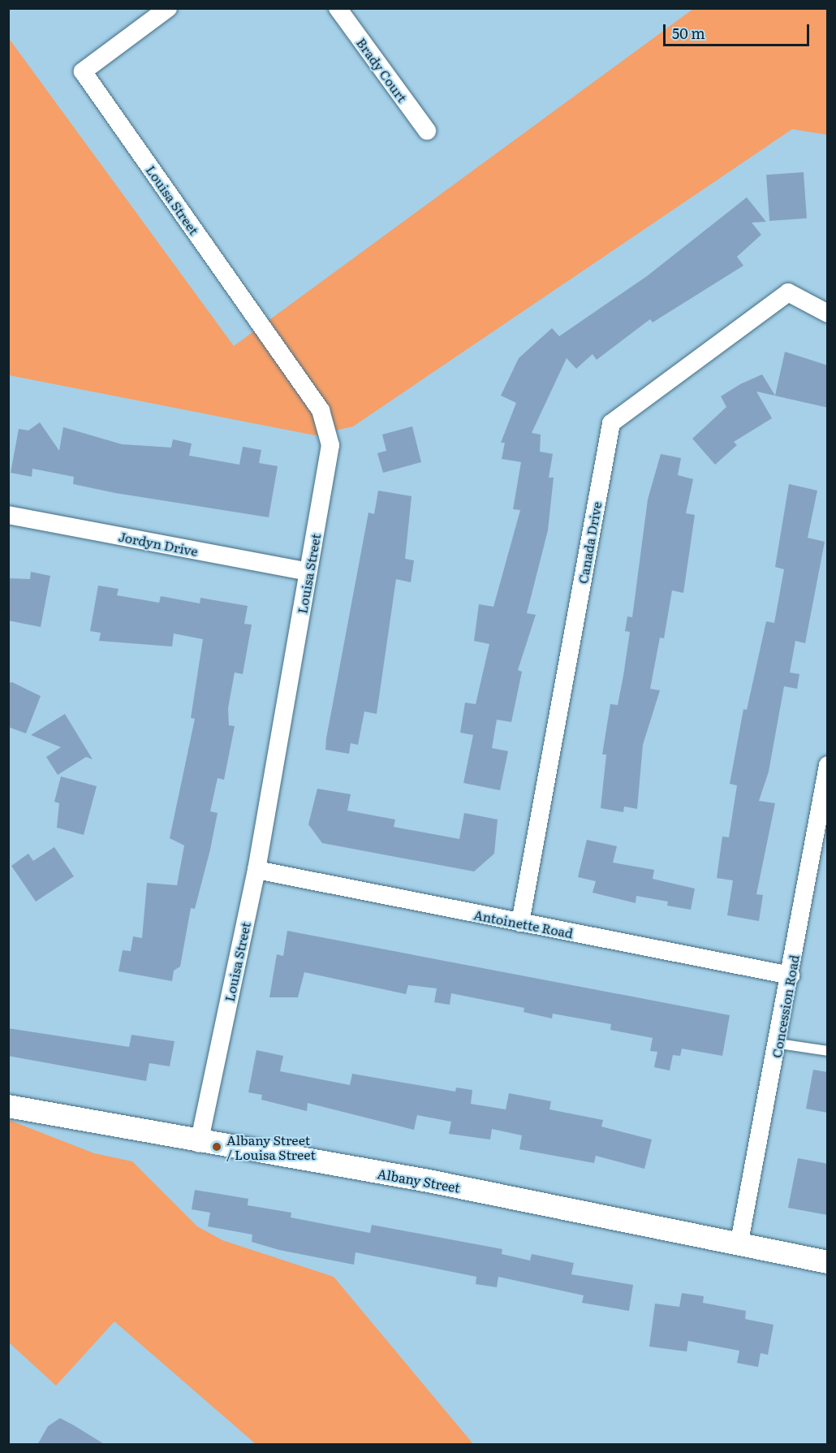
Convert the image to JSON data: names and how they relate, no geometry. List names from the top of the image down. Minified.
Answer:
{"streets":{"street":["Brady Court","Louisa Street","Canada Drive","Jordyn Drive","Antoinette Road","Concession Road","Albany Street"]},"crossings":[["Louisa Street","Jordyn Drive"],["Louisa Street","Antoinette Road"],["Louisa Street","Albany Street"],["Canada Drive","Antoinette Road"],["Antoinette Road","Concession Road"],["Concession Road","Albany Street"]],"places":["Albany Street / Louisa Street"],"scale_bar":"50 m"}
